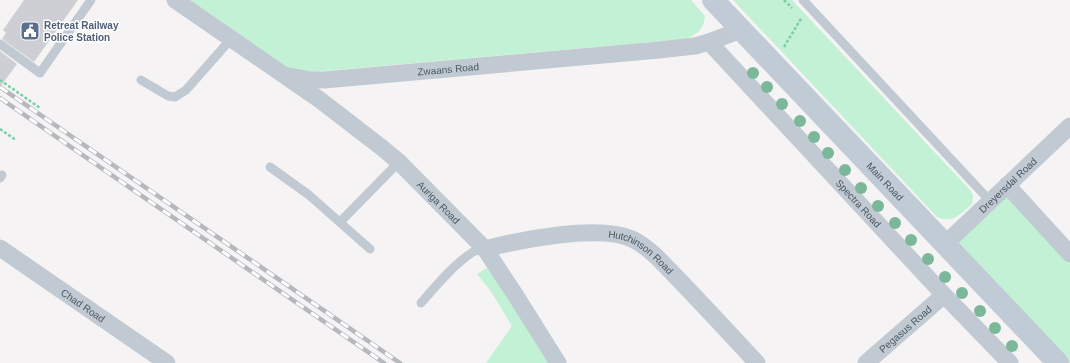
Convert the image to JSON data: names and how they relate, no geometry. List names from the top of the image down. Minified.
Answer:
{"streets":{"main road":["Main Road"],"street":["Zwaans Road","Dreyersdal Road","Auriga Road","Spectra Road","Hutchinson Road","Chad Road","Pegasus Road"]},"crossings":[["Zwaans Road","Main Road"],["Zwaans Road","Auriga Road"],["Zwaans Road","Spectra Road"],["Main Road","Dreyersdal Road"],["Auriga Road","Hutchinson Road"],["Spectra Road","Pegasus Road"]],"places":{"public building":["Retreat Railway Police Station"]}}
